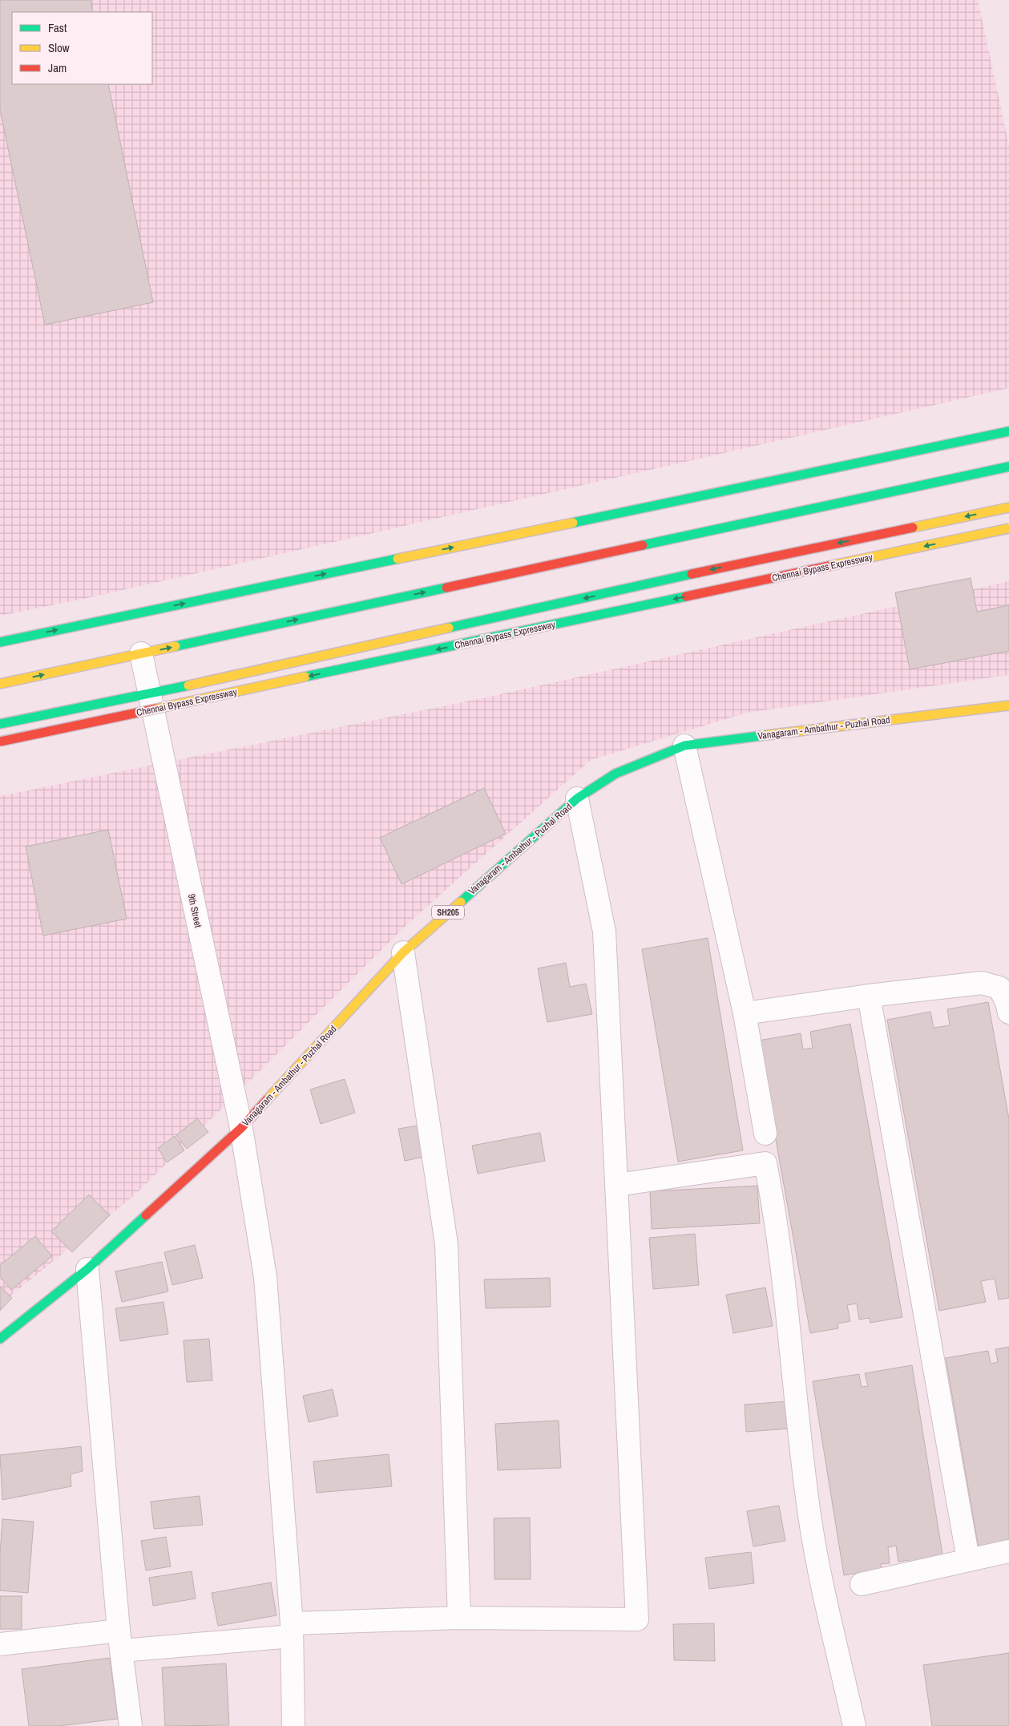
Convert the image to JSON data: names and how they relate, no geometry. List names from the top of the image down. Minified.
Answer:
{"streets":{"main road":["Chennai Bypass Expressway","Vanagaram - Ambathur - Puzhal Road","SH205"],"street":["9th Street"]},"crossings":[["Vanagaram - Ambathur - Puzhal Road","9th Street"]],"legend":["Fast","Slow","Jam"]}
